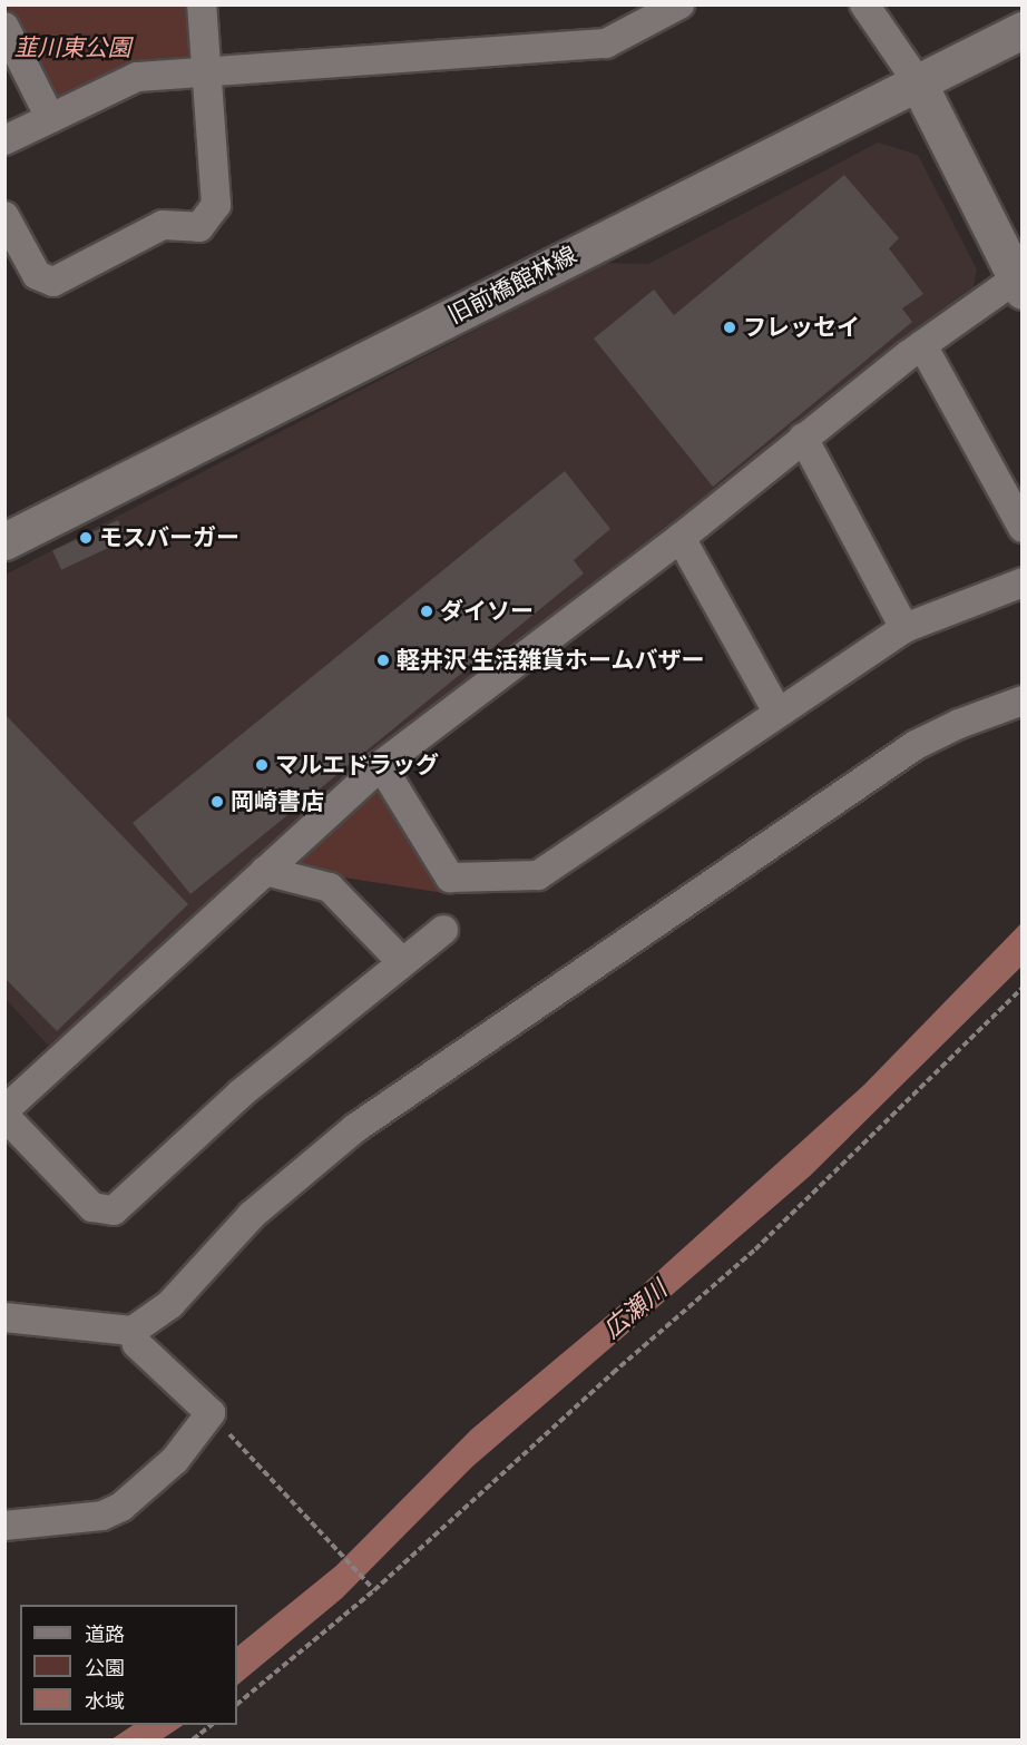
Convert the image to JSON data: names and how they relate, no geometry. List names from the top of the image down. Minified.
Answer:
{"streets":{"street":["旧前橋館林線"]},"water":["広瀬川"],"parks":["韮川東公園"],"places":["フレッセイ","モスバーガー","ダイソー","軽井沢 生活雑貨ホームバザー","マルエドラッグ","岡崎書店"],"legend":["道路","公園","水域"]}
